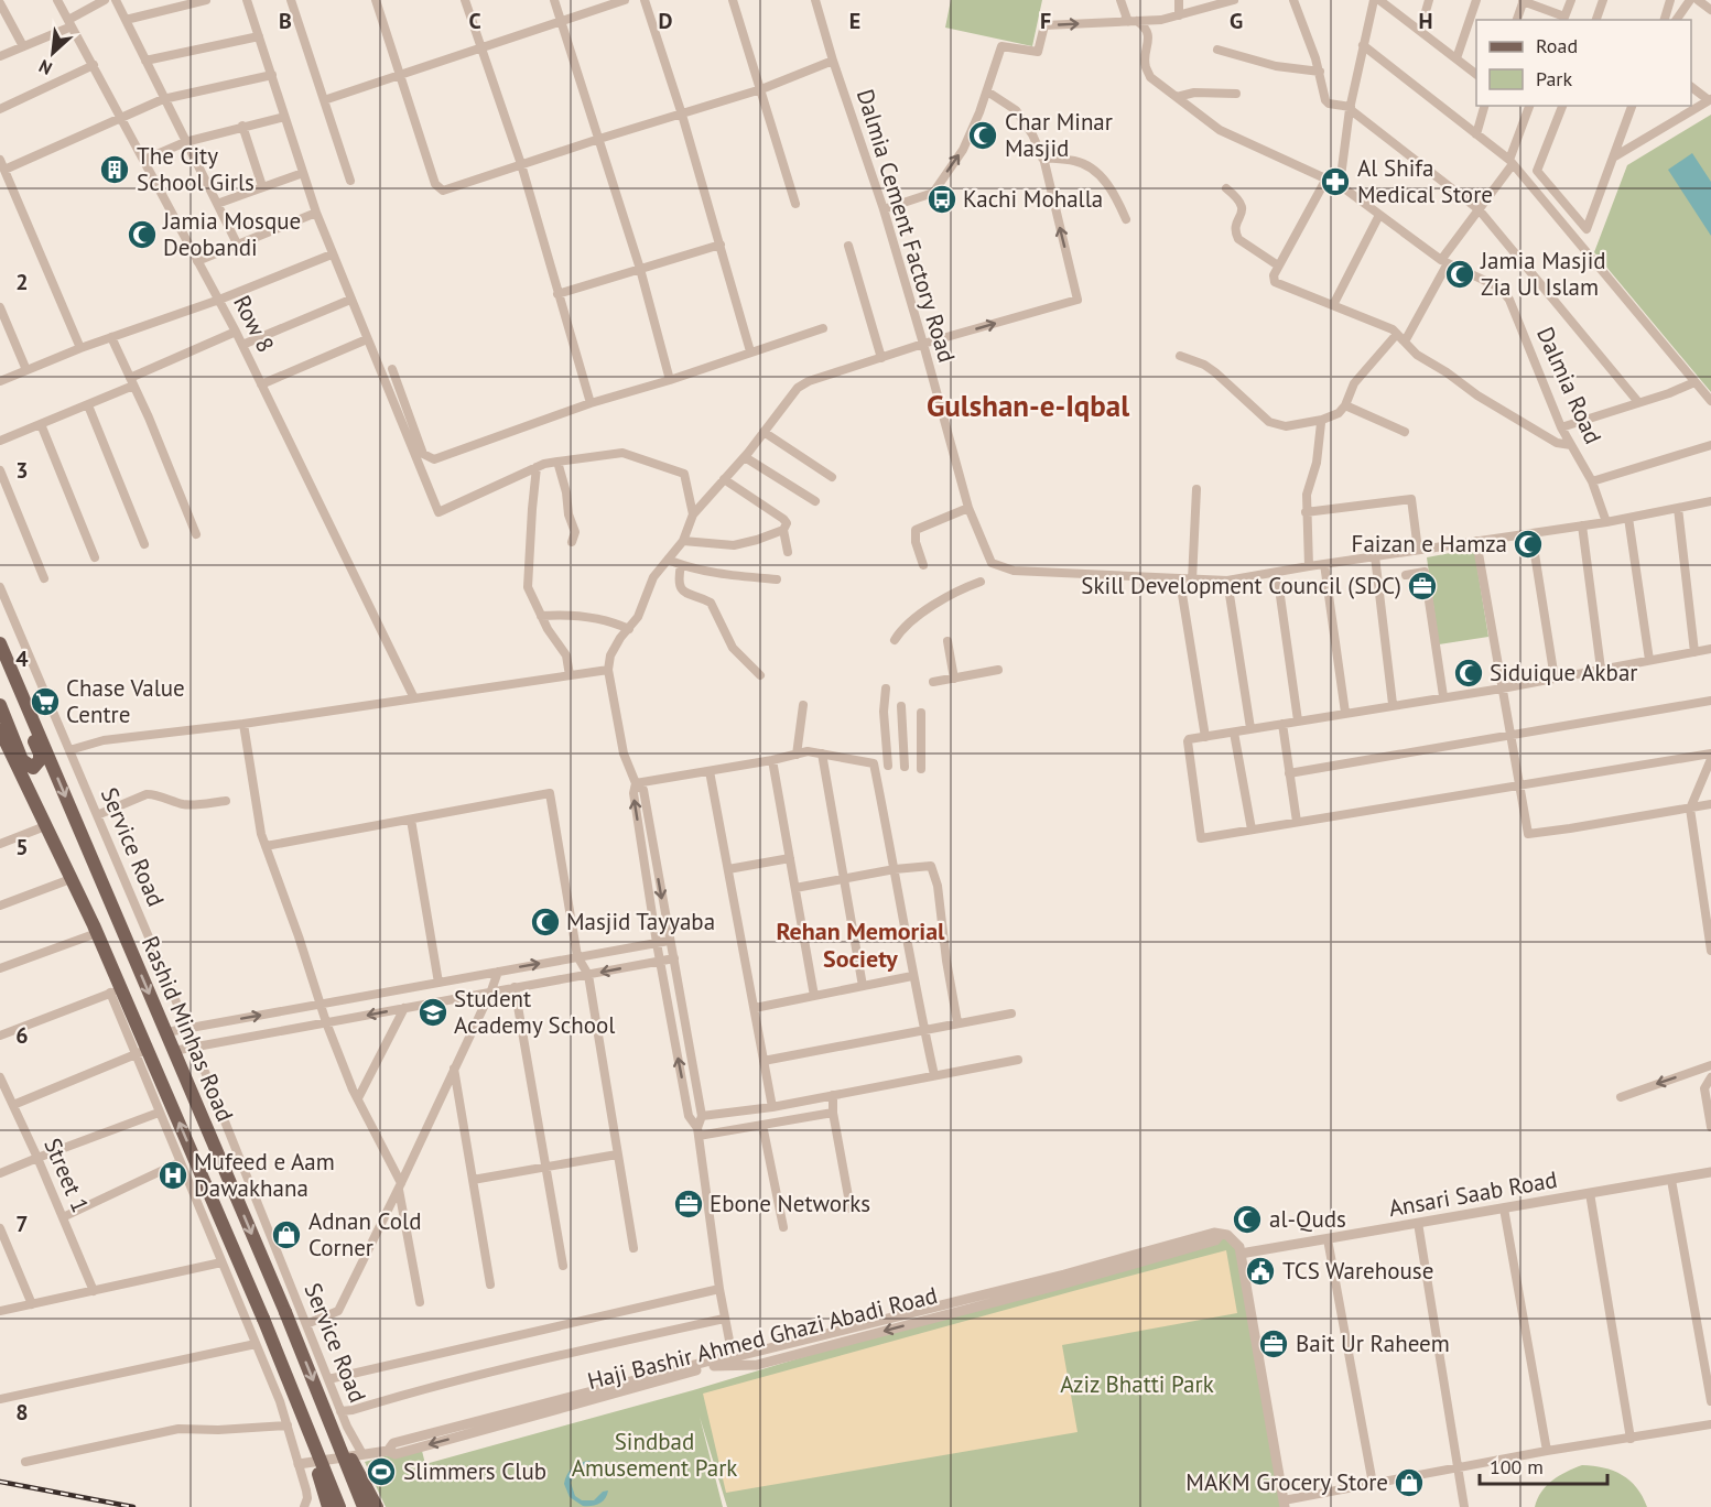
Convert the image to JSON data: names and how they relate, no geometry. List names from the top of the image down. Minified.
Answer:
{"streets":{"main road":["Rashid Minhas Road"],"street":["Dalmia Cement Factory Road","Row 8","Dalmia Road","Service Road","Street 1","Ansari Saab Road","Haji Bashir Ahmed Ghazi Abadi Road"]},"crossings":[["Dalmia Cement Factory Road","Dalmia Road"],["Service Road","Haji Bashir Ahmed Ghazi Abadi Road"],["Ansari Saab Road","Haji Bashir Ahmed Ghazi Abadi Road"]],"districts":["Gulshan-e-Iqbal","Rehan Memorial Society"],"parks":["Aziz Bhatti Park","Sindbad Amusement Park"],"places":{"mosque":["Char Minar Masjid","Jamia Mosque Deobandi","Jamia Masjid Zia Ul Islam","Faizan e Hamza","Siduique Akbar","Masjid Tayyaba","al-Quds"],"building":["The City School Girls"],"pharmacy":["Al Shifa Medical Store"],"bus stop":["Kachi Mohalla"],"office":["Skill Development Council (SDC)","Ebone Networks","Bait Ur Raheem"],"supermarket":["Chase Value Centre"],"school or university":["Student Academy School"],"hospital":["Mufeed e Aam Dawakhana"],"shop":["Adnan Cold Corner","MAKM Grocery Store"],"public building":["TCS Warehouse"],"sports":["Slimmers Club"]},"legend":["Road","Park"],"scale_bar":"100 m","north":"bottom left","grid":{"columns":["B","C","D","E","F","G","H"],"rows":["2","3","4","5","6","7","8"]}}
